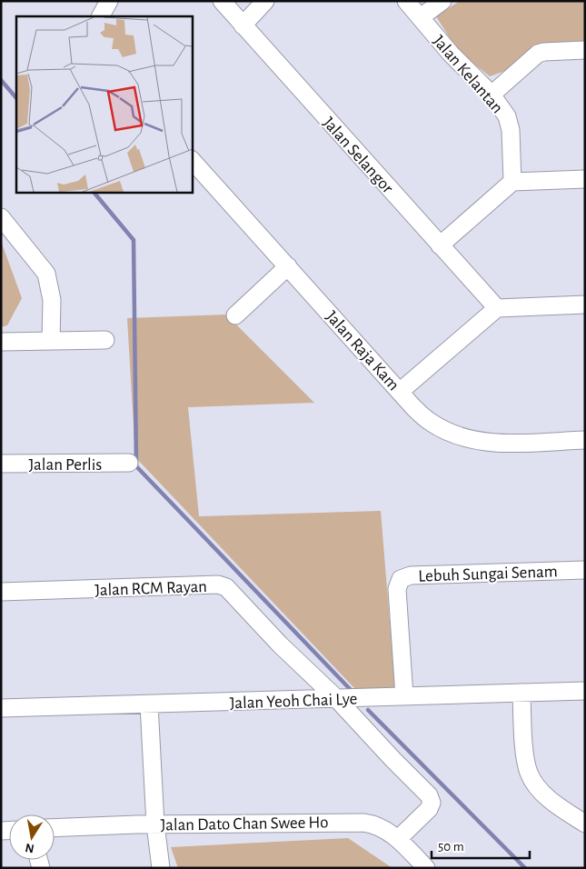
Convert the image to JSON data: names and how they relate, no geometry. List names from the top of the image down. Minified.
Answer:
{"streets":{"street":["Jalan Kelantan","Jalan Selangor","Jalan Raja Kam","Jalan Perlis","Lebuh Sungai Senam","Jalan RCM Rayan","Jalan Yeoh Chai Lye","Jalan Dato Chan Swee Ho"]},"crossings":[["Lebuh Sungai Senam","Jalan Yeoh Chai Lye"],["Jalan RCM Rayan","Jalan Yeoh Chai Lye"],["Jalan RCM Rayan","Jalan Dato Chan Swee Ho"]],"scale_bar":"50 m","north":"bottom"}
